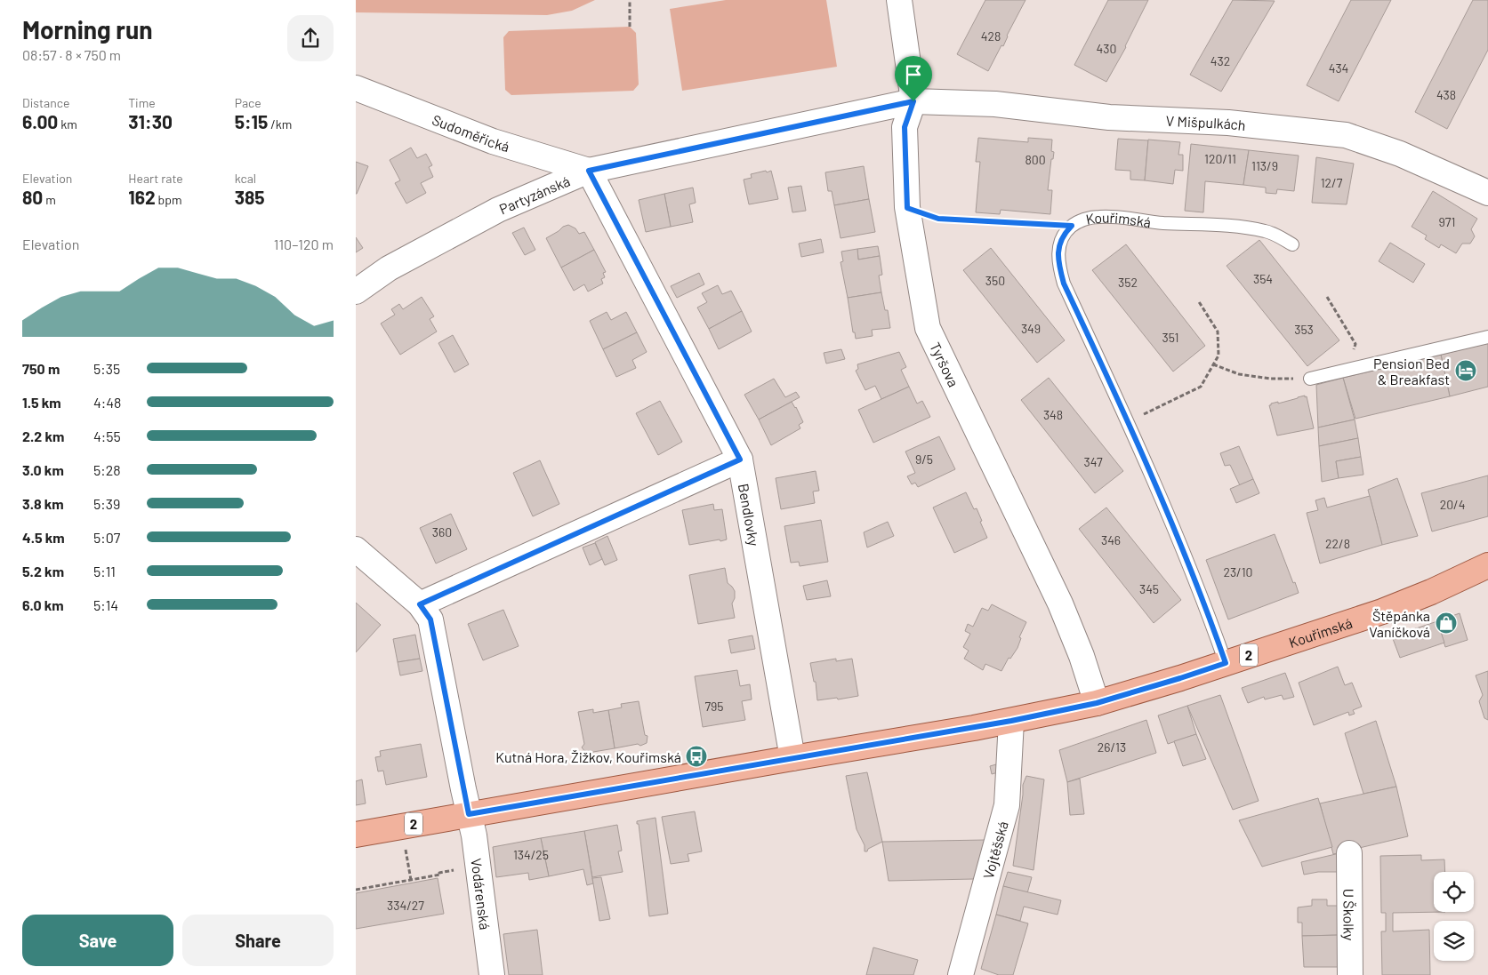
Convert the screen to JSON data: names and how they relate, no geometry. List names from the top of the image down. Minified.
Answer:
{"streets":{"main road":["Kouřimská","2"],"street":["V Mišpulkách","Sudoměřická","Partyzánská","Tyršova","Bendlovky","Vojtěšská","Vodárenská","U Školky"]},"crossings":[["V Mišpulkách","Partyzánská"],["V Mišpulkách","Tyršova"],["Sudoměřická","Partyzánská"],["Sudoměřická","Bendlovky"],["Partyzánská","Tyršova"],["Partyzánská","Bendlovky"],["Kouřimská","Tyršova"],["Kouřimská","Bendlovky"],["Kouřimská","Vojtěšská"],["Kouřimská","Vodárenská"]],"places":{"hotel":["Pension Bed & Breakfast"],"shop":["Štěpánka Vaníčková"],"bus stop":["Kutná Hora, Žižkov, Kouřimská"]},"house_numbers":["428","430","432","434","438","120/11","800","113/9","12/7","971","354","350","352","349","353","351","348","9/5","347","20/4","360","346","22/8","23/10","345","795","26/13","134/25","334/27"],"page":{"heading":["Morning run","08:57 · 8 × 750 m"],"stats":[["Distance","6.00 km"],["Time","31:30"],["Pace","5:15 /km"],["Elevation","80 m"],["Heart rate","162 bpm"],["kcal","385"]],"chart":["Elevation","110–120 m"],"list":[{"name":"750 m","note":"5:35"},{"name":"1.5 km","note":"4:48"},{"name":"2.2 km","note":"4:55"},{"name":"3.0 km","note":"5:28"},{"name":"3.8 km","note":"5:39"},{"name":"4.5 km","note":"5:07"},{"name":"5.2 km","note":"5:11"},{"name":"6.0 km","note":"5:14"}],"buttons":["Save","Share"]}}
